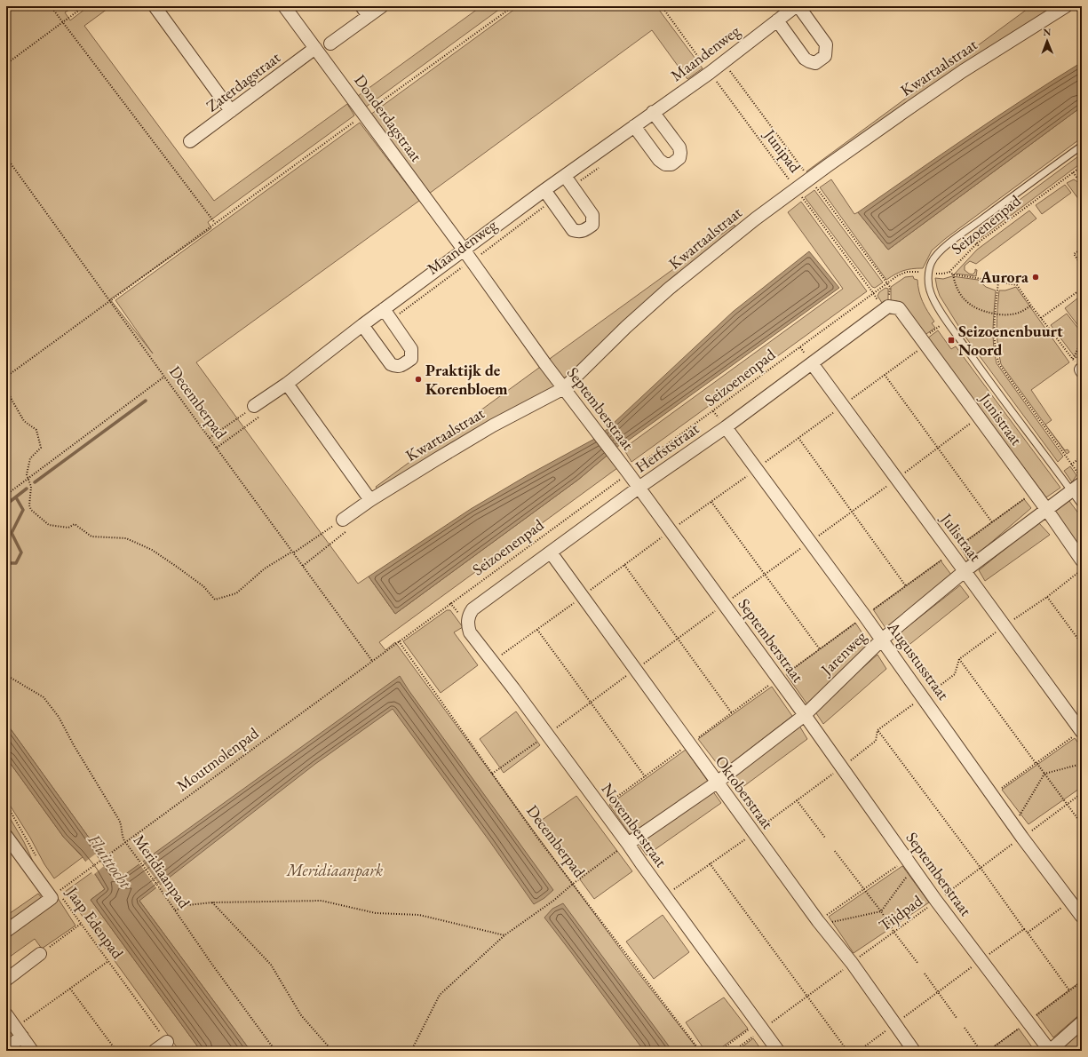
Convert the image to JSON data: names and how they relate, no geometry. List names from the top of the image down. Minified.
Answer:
{"streets":{"street":["Maandenweg","Kwartaalstraat","Zaterdagstraat","Donderdagstraat","Septemberstraat","Junistraat","Herfststraat","Julistraat","Jarenweg","Augustusstraat","Oktoberstraat","Novemberstraat"],"path":["Junipad","Seizoenenpad","Decemberpad","Moutmolenpad","Meridiaanpad","Tijdpad","Jaap Edenpad"]},"crossings":[["Maandenweg","Donderdagstraat"],["Maandenweg","Junipad"],["Maandenweg","Septemberstraat"],["Kwartaalstraat","Junipad"],["Kwartaalstraat","Septemberstraat"],["Zaterdagstraat","Donderdagstraat"],["Donderdagstraat","Septemberstraat"],["Junipad","Seizoenenpad"],["Junipad","Junistraat"],["Junipad","Herfststraat"],["Seizoenenpad","Decemberpad"],["Seizoenenpad","Septemberstraat"],["Seizoenenpad","Moutmolenpad"],["Decemberpad","Moutmolenpad"],["Septemberstraat","Herfststraat"],["Septemberstraat","Jarenweg"],["Septemberstraat","Tijdpad"],["Junistraat","Herfststraat"],["Junistraat","Jarenweg"],["Herfststraat","Julistraat"],["Herfststraat","Augustusstraat"],["Herfststraat","Oktoberstraat"],["Herfststraat","Novemberstraat"],["Julistraat","Jarenweg"],["Jarenweg","Augustusstraat"],["Jarenweg","Oktoberstraat"],["Jarenweg","Novemberstraat"],["Augustusstraat","Tijdpad"],["Moutmolenpad","Meridiaanpad"],["Moutmolenpad","Jaap Edenpad"],["Oktoberstraat","Tijdpad"],["Novemberstraat","Tijdpad"]],"water":["Fluittocht"],"parks":["Meridiaanpark"],"places":{"other":["Aurora","Praktijk de Korenbloem"],"transit":["Seizoenenbuurt Noord"]},"north":"top"}
